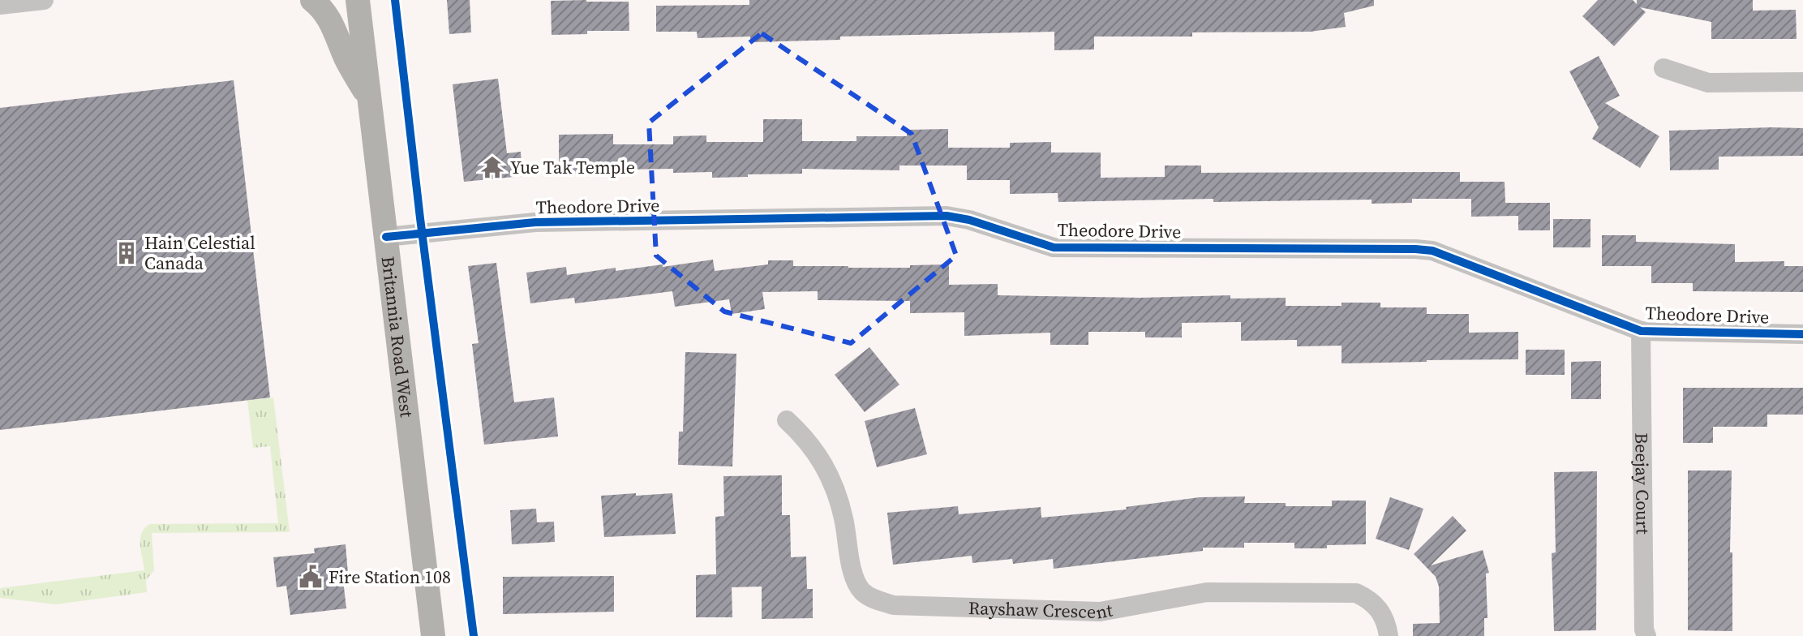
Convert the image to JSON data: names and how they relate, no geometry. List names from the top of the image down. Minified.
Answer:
{"streets":{"main road":["Britannia Road West"],"street":["Theodore Drive","Beejay Court","Rayshaw Crescent"]},"crossings":[["Theodore Drive","Britannia Road West"],["Theodore Drive","Beejay Court"]],"places":{"temple":["Yue Tak Temple"],"building":["Hain Celestial Canada"],"public building":["Fire Station 108"]}}
